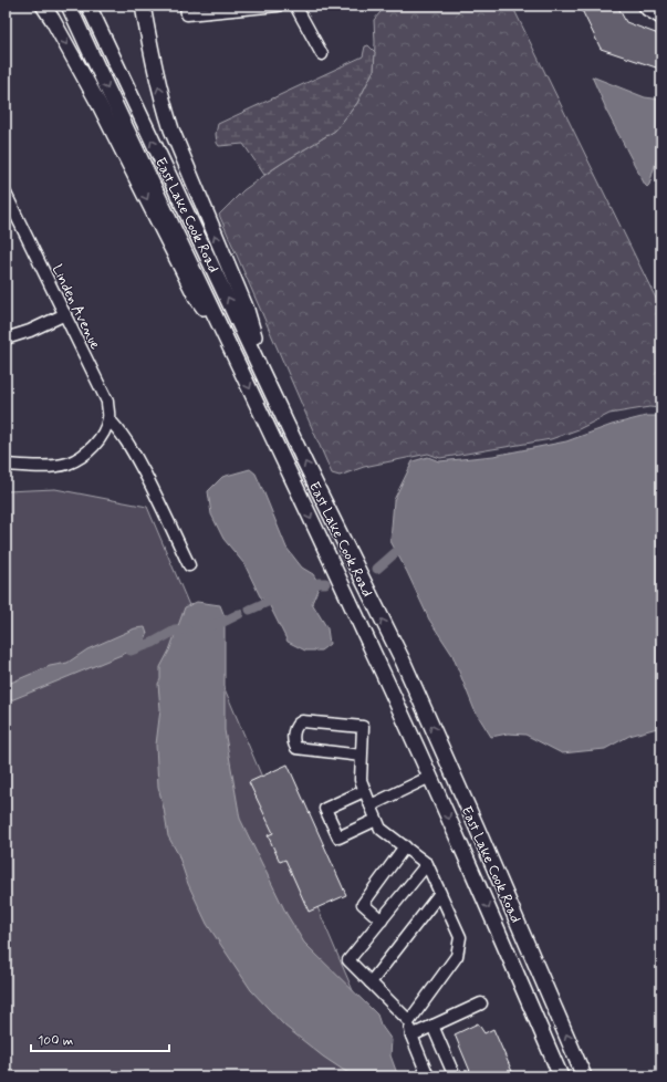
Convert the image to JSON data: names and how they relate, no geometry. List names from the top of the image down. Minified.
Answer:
{"streets":{"main road":["East Lake Cook Road"],"street":["Linden Avenue"]},"scale_bar":"100 m"}
